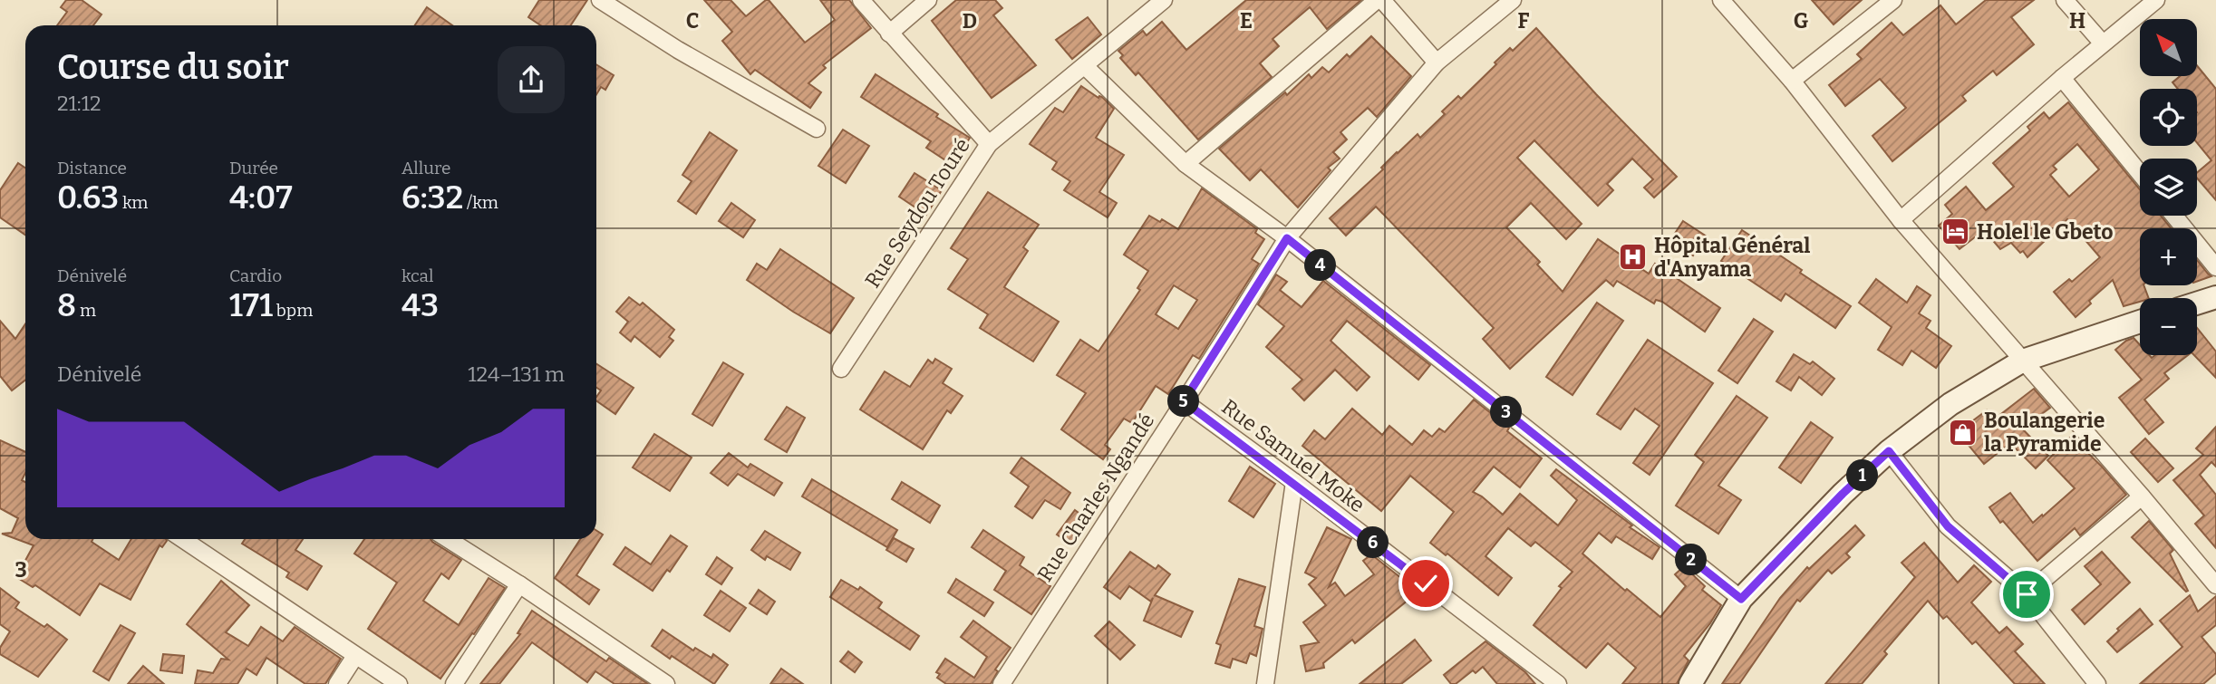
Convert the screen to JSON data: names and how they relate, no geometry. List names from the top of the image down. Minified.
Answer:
{"streets":{"street":["Rue Seydou Touré","Rue Samuel Moke","Rue Charles Ngandé"]},"crossings":[["Rue Samuel Moke","Rue Charles Ngandé"]],"places":{"hotel":["Holel le Gbeto"],"hospital":["Hôpital Général d'Anyama"],"shop":["Boulangerie la Pyramide"]},"north":"top left","page":{"map_buttons":["+","−"],"heading":["Course du soir","21:12"],"stats":[["Distance","0.63 km"],["Durée","4:07"],["Allure","6:32 /km"],["Dénivelé","8 m"],["Cardio","171 bpm"],["kcal","43"]],"pins":["4","5","3","1","6","2"],"chart":["Dénivelé","124–131 m"]},"grid":{"columns":["C","D","E","F","G","H"],"rows":["3"]}}
